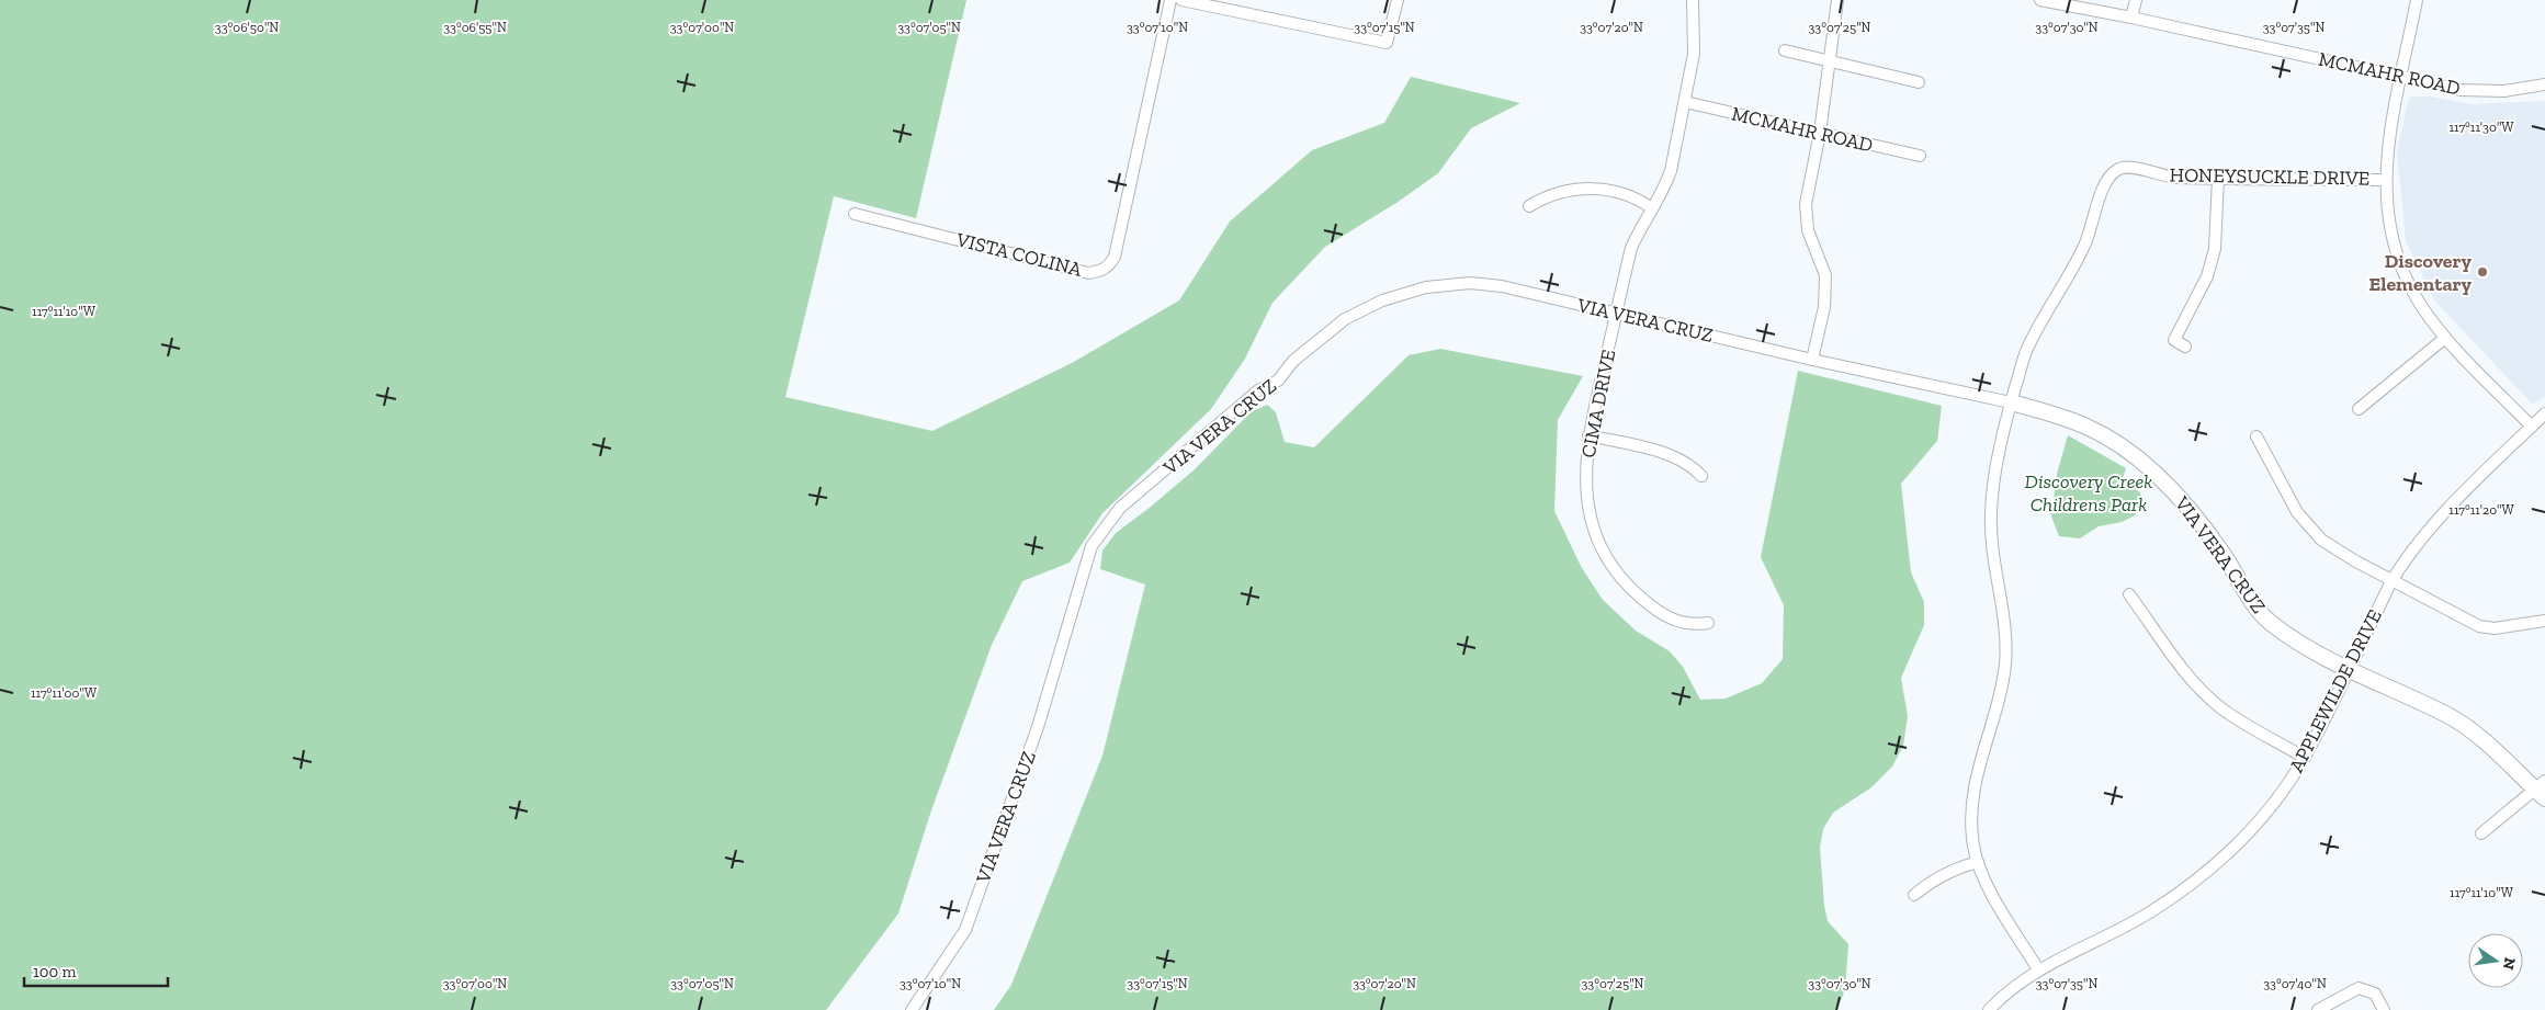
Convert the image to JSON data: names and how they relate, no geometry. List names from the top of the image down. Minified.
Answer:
{"streets":{"street":["MCMAHR ROAD","HONEYSUCKLE DRIVE","VISTA COLINA","VIA VERA CRUZ","CIMA DRIVE","APPLEWILDE DRIVE"]},"crossings":[["MCMAHR ROAD","CIMA DRIVE"],["HONEYSUCKLE DRIVE","VIA VERA CRUZ"],["HONEYSUCKLE DRIVE","APPLEWILDE DRIVE"],["VIA VERA CRUZ","CIMA DRIVE"],["VIA VERA CRUZ","APPLEWILDE DRIVE"]],"parks":["Discovery Creek Childrens Park"],"places":["Discovery Elementary"],"scale_bar":"100 m","north":"right","coordinates":["33°06'50\"N","33°06'55\"N","33°07'00\"N","33°07'05\"N","33°07'10\"N","33°07'15\"N","33°07'20\"N","33°07'25\"N","33°07'30\"N","33°07'35\"N","117°11'30\"W","117°11'10\"W","117°11'20\"W","117°11'00\"W","33°07'40\"N"]}
